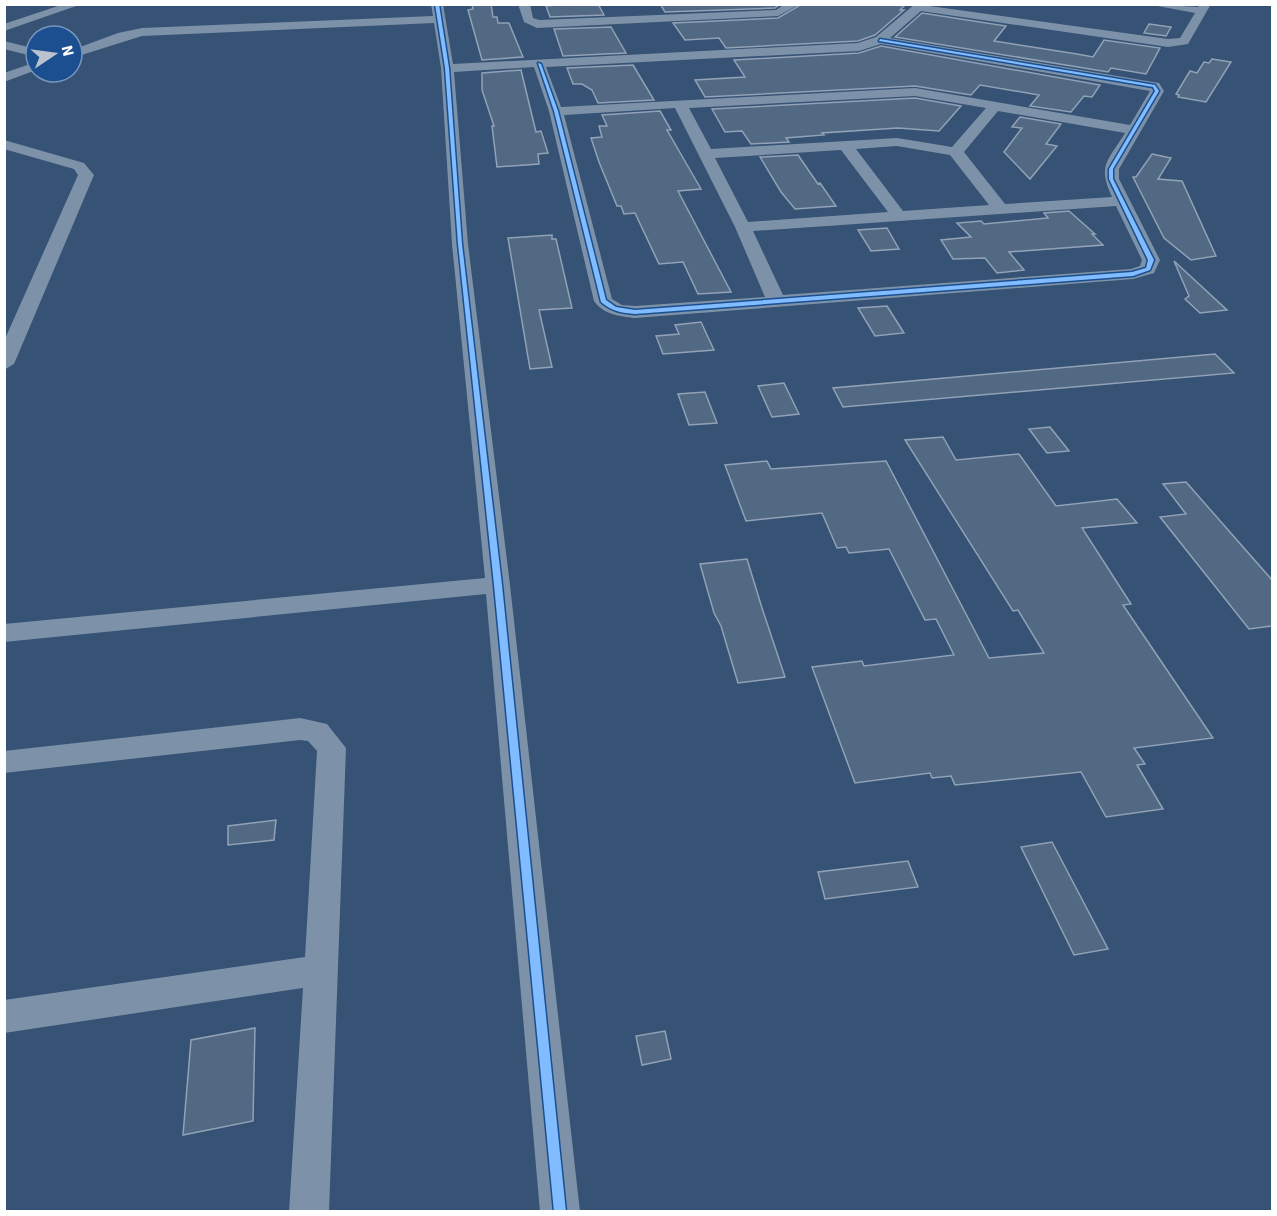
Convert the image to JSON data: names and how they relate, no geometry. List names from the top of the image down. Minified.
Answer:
{"north":"right"}
